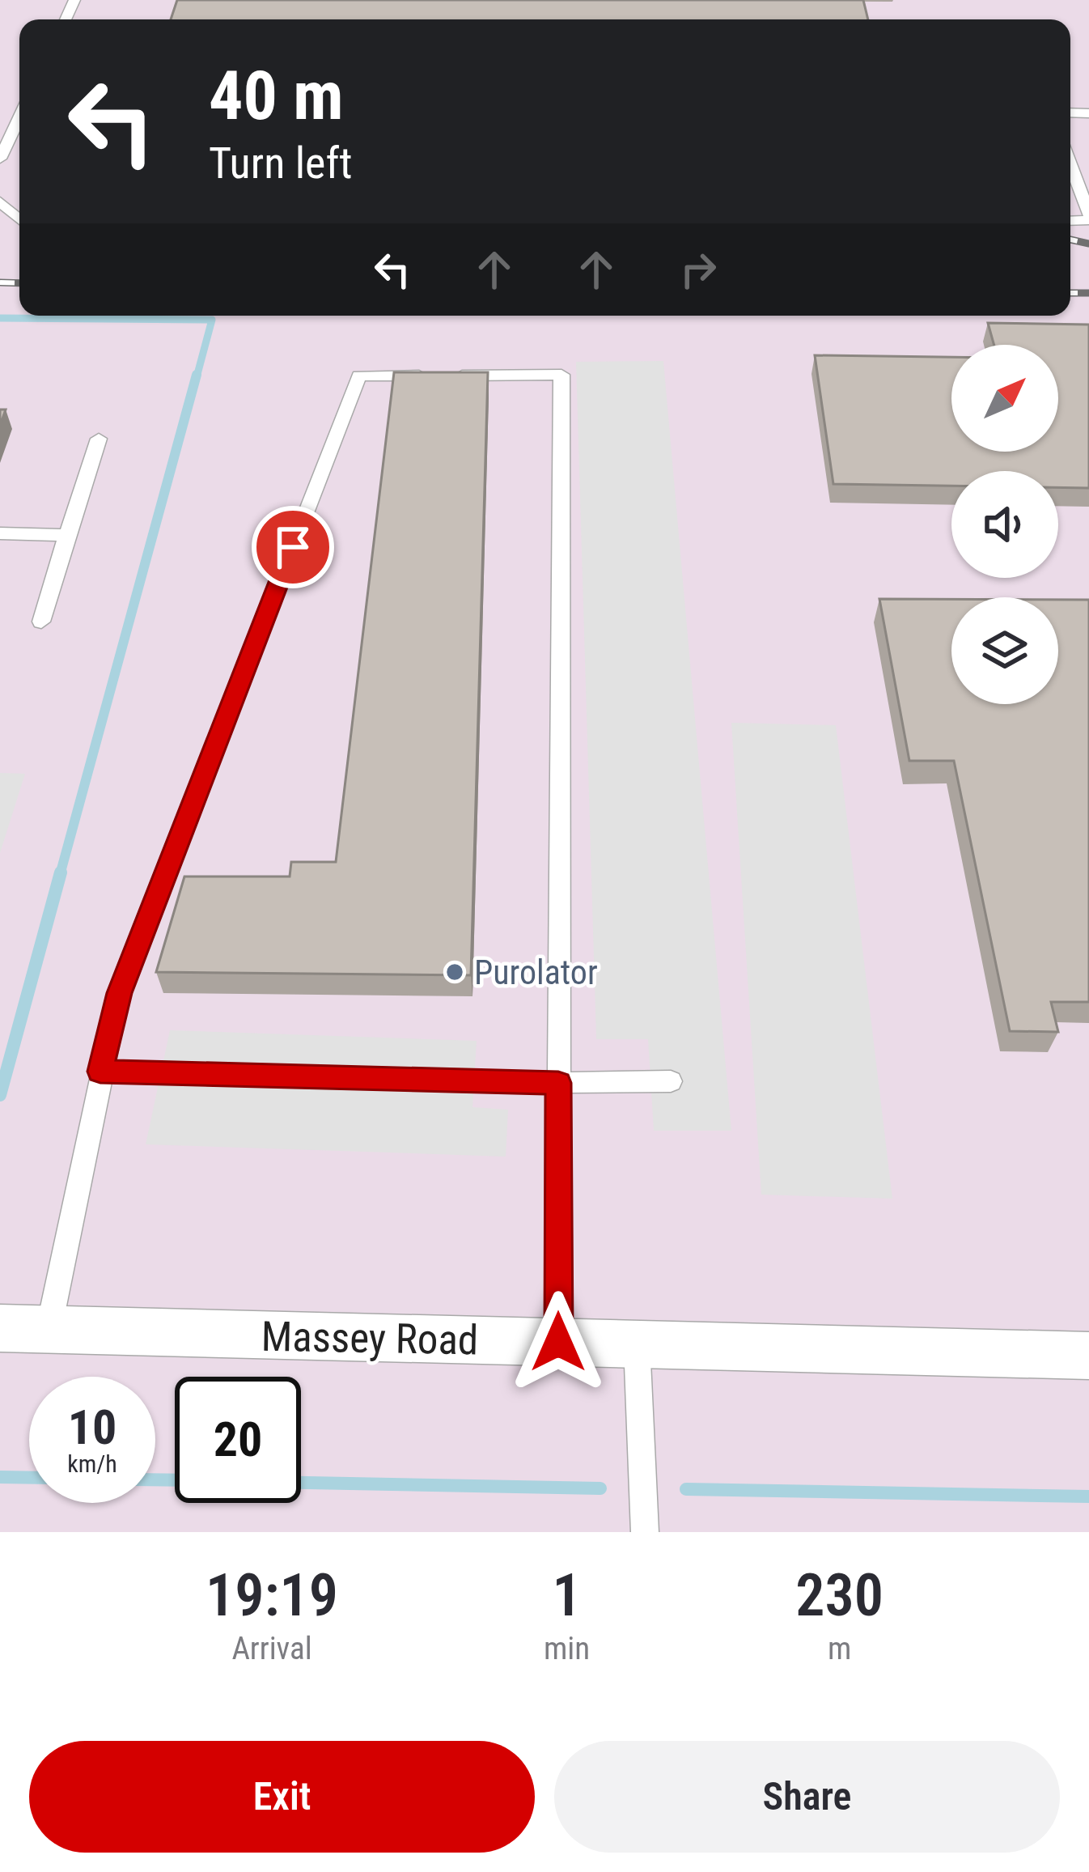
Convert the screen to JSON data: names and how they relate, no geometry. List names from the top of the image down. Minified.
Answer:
{"streets":{"street":["Massey Road"]},"places":["Purolator"],"north":"top right","page":{"turn":["40 m","Turn left"],"speed":"10 km/h","limit":"20","eta":["19:19","Arrival","1","min","230","m"],"buttons":["Exit","Share"]}}
